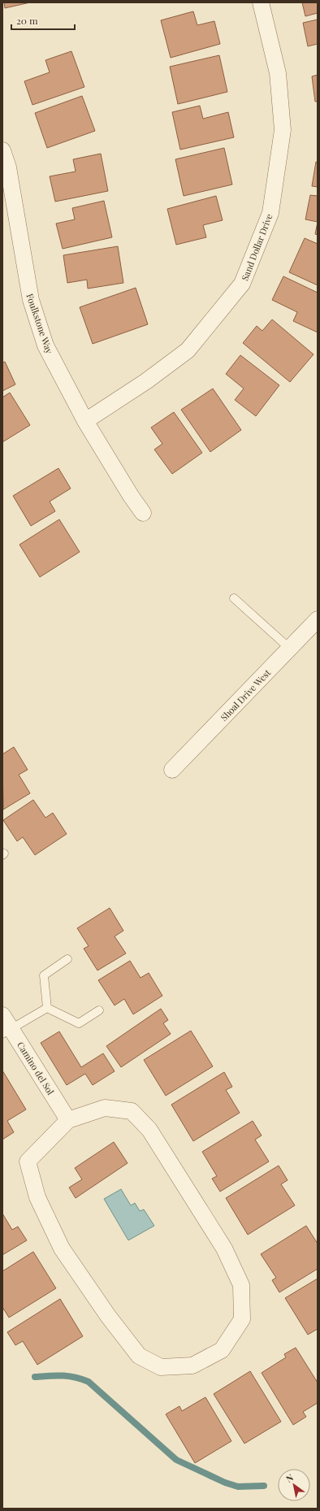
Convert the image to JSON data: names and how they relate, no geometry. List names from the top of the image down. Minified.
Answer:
{"streets":{"street":["Sand Dollar Drive","Foulkstone Way","Shoal Drive West","Camino del Sol"]},"crossings":[["Sand Dollar Drive","Foulkstone Way"]],"scale_bar":"20 m","north":"top left"}
